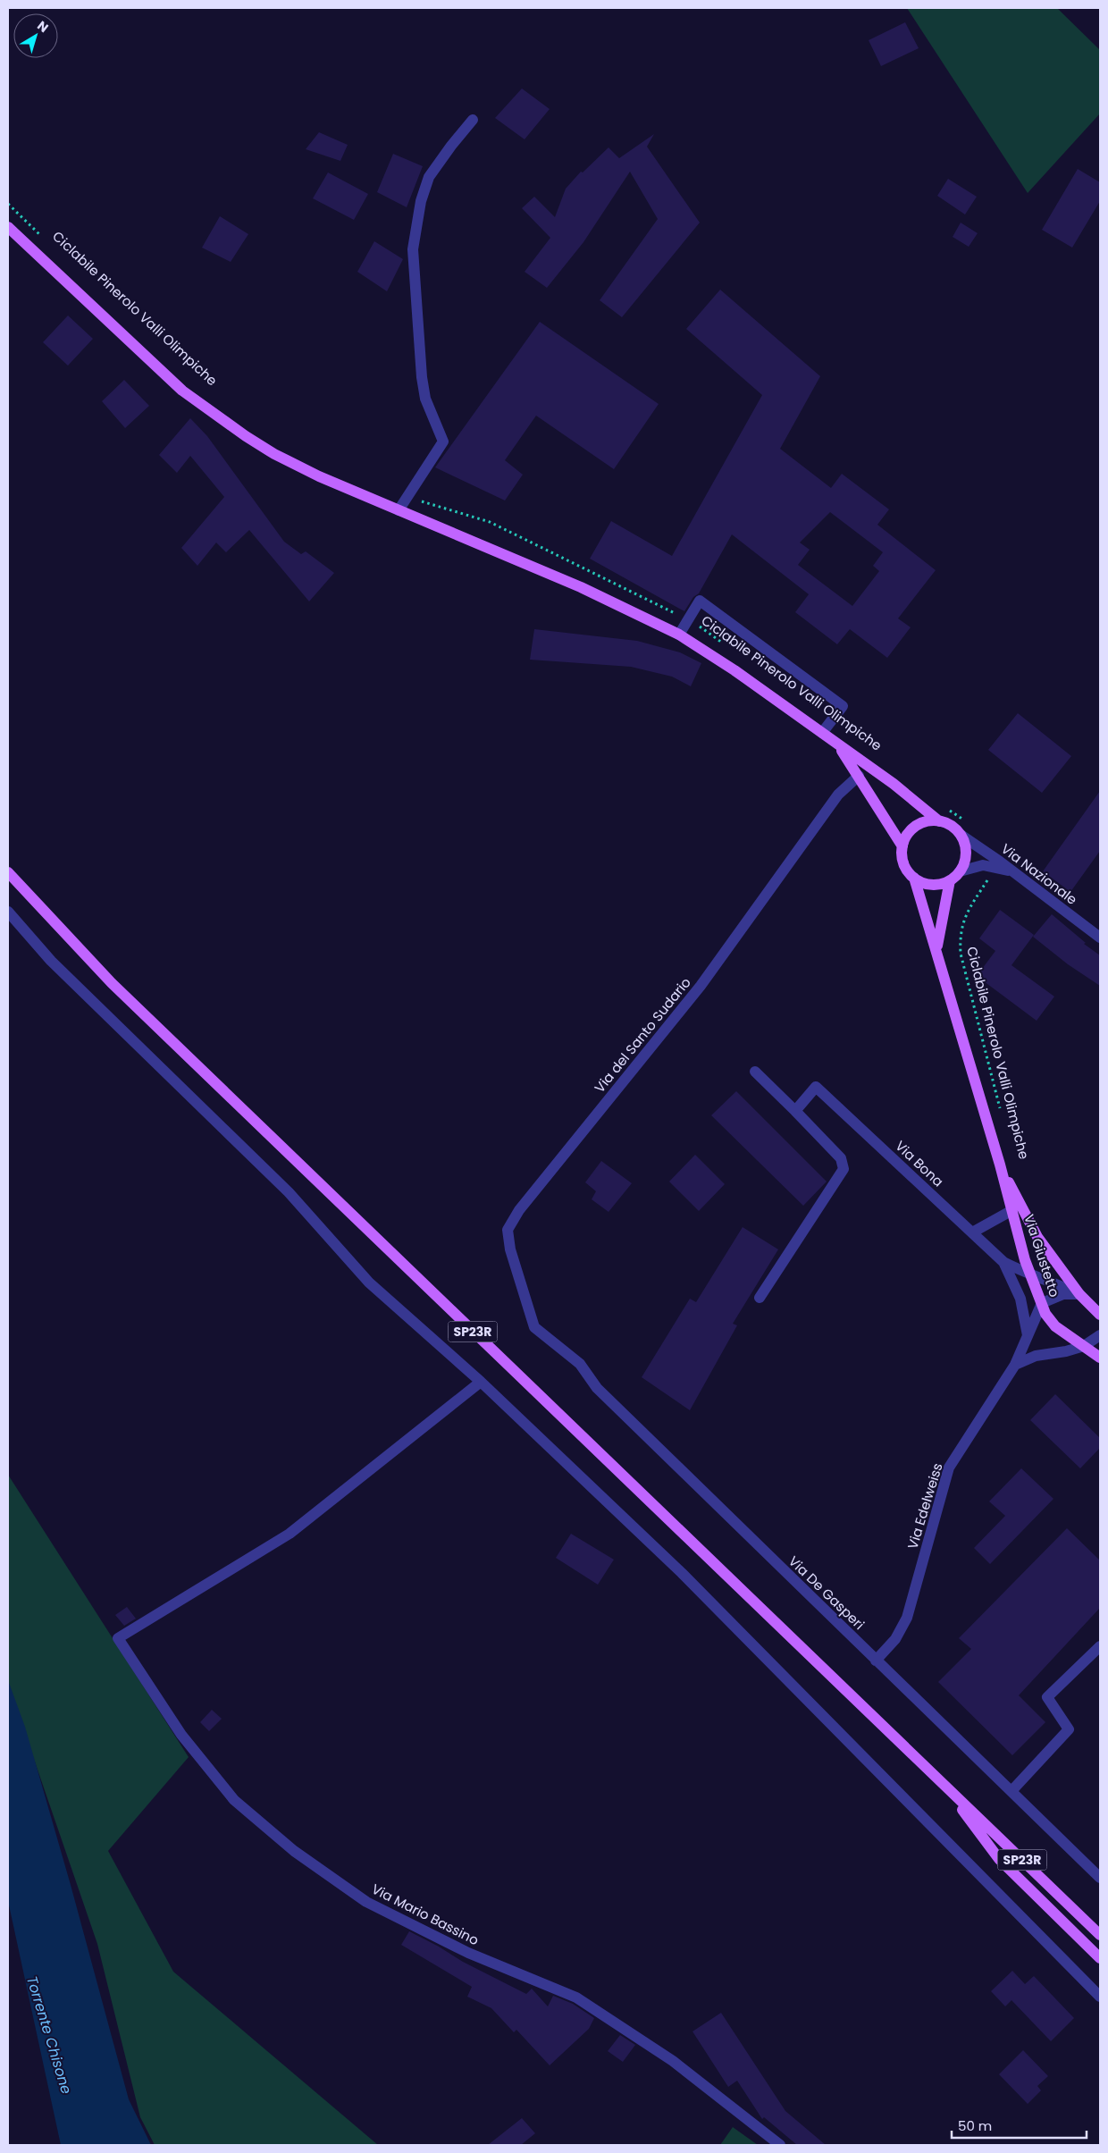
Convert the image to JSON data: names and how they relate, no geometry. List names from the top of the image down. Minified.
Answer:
{"streets":{"main road":["Via Giustetto","SP23R"],"street":["Via Nazionale","Via del Santo Sudario","Via Bona","Via Edelweiss","Via De Gasperi","Via Mario Bassino"],"path":["Ciclabile Pinerolo Valli Olimpiche"]},"crossings":[["Via Nazionale","Via Giustetto"],["Via del Santo Sudario","Via De Gasperi"],["Via Giustetto","Via Edelweiss"],["Via Edelweiss","Via De Gasperi"]],"water":["Torrente Chisone"],"scale_bar":"50 m","north":"top right"}
